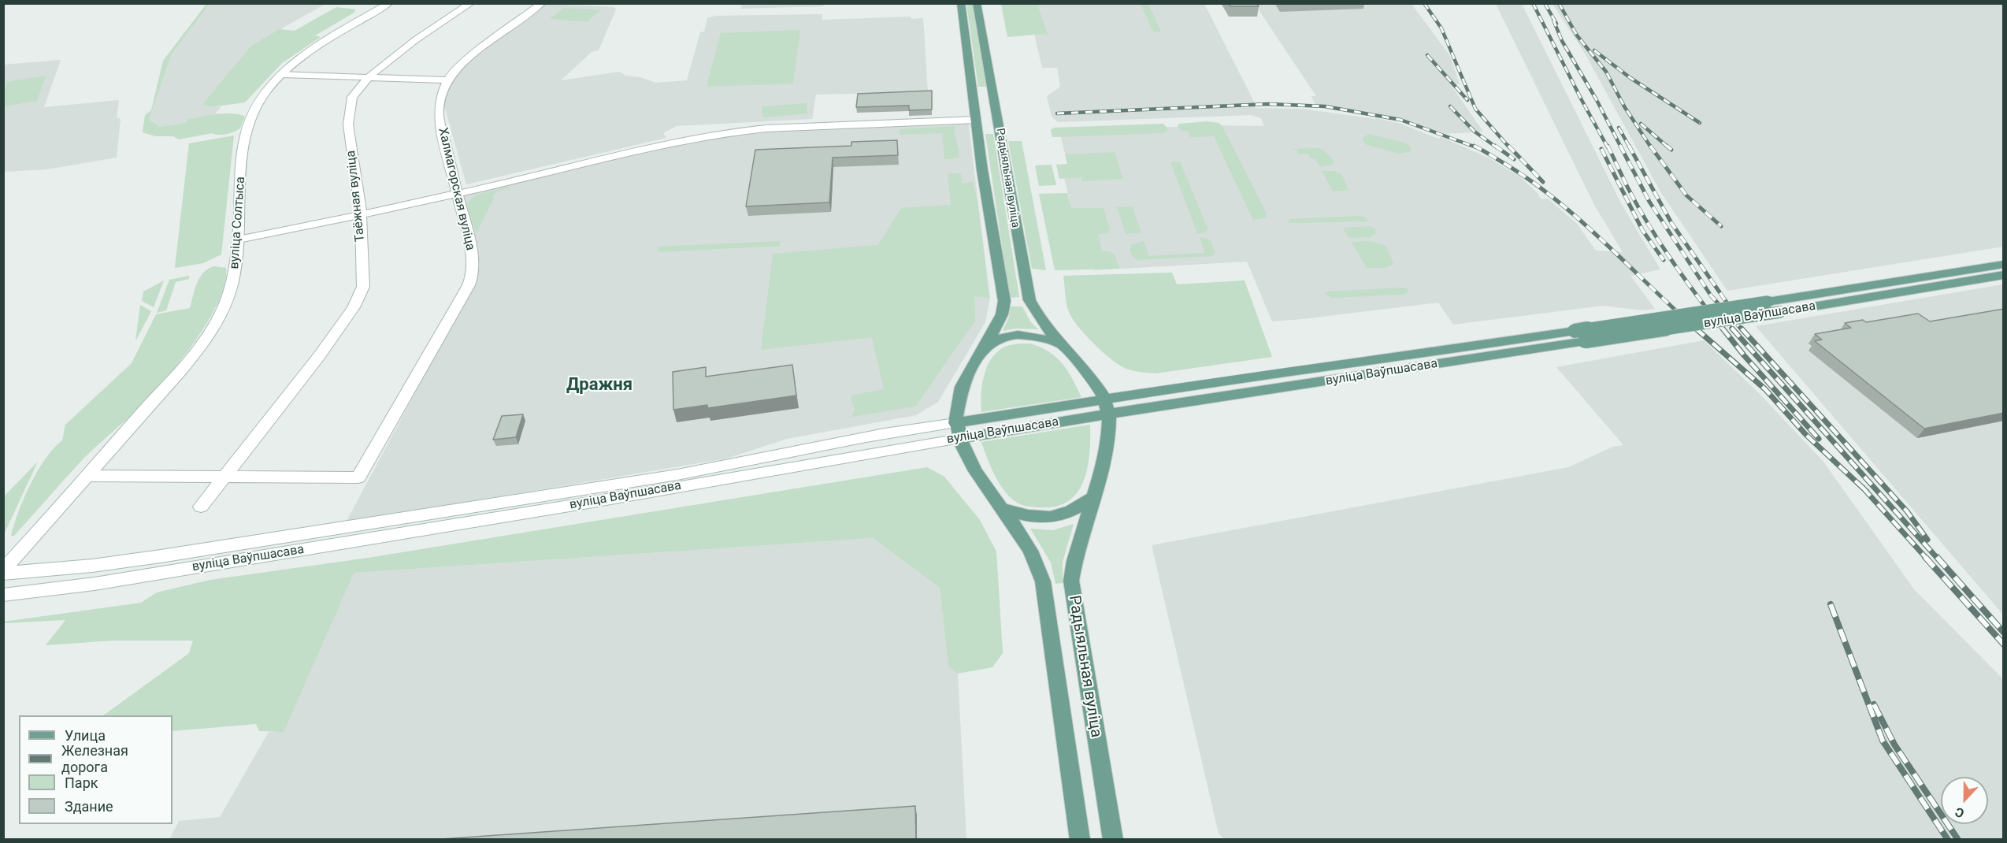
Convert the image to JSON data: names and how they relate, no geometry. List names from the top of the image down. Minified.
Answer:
{"streets":{"main road":["Радыяльная вуліца","вуліца Ваўпшасава"],"street":["Халмагорская вуліца","Таёжная вуліца","вуліца Солтыса"]},"crossings":[["Радыяльная вуліца","вуліца Ваўпшасава"],["Халмагорская вуліца","Таёжная вуліца"],["вуліца Солтыса","вуліца Ваўпшасава"]],"districts":["Дражня"],"legend":["Улица","Железная дорога","Парк","Здание"],"north":"bottom"}
